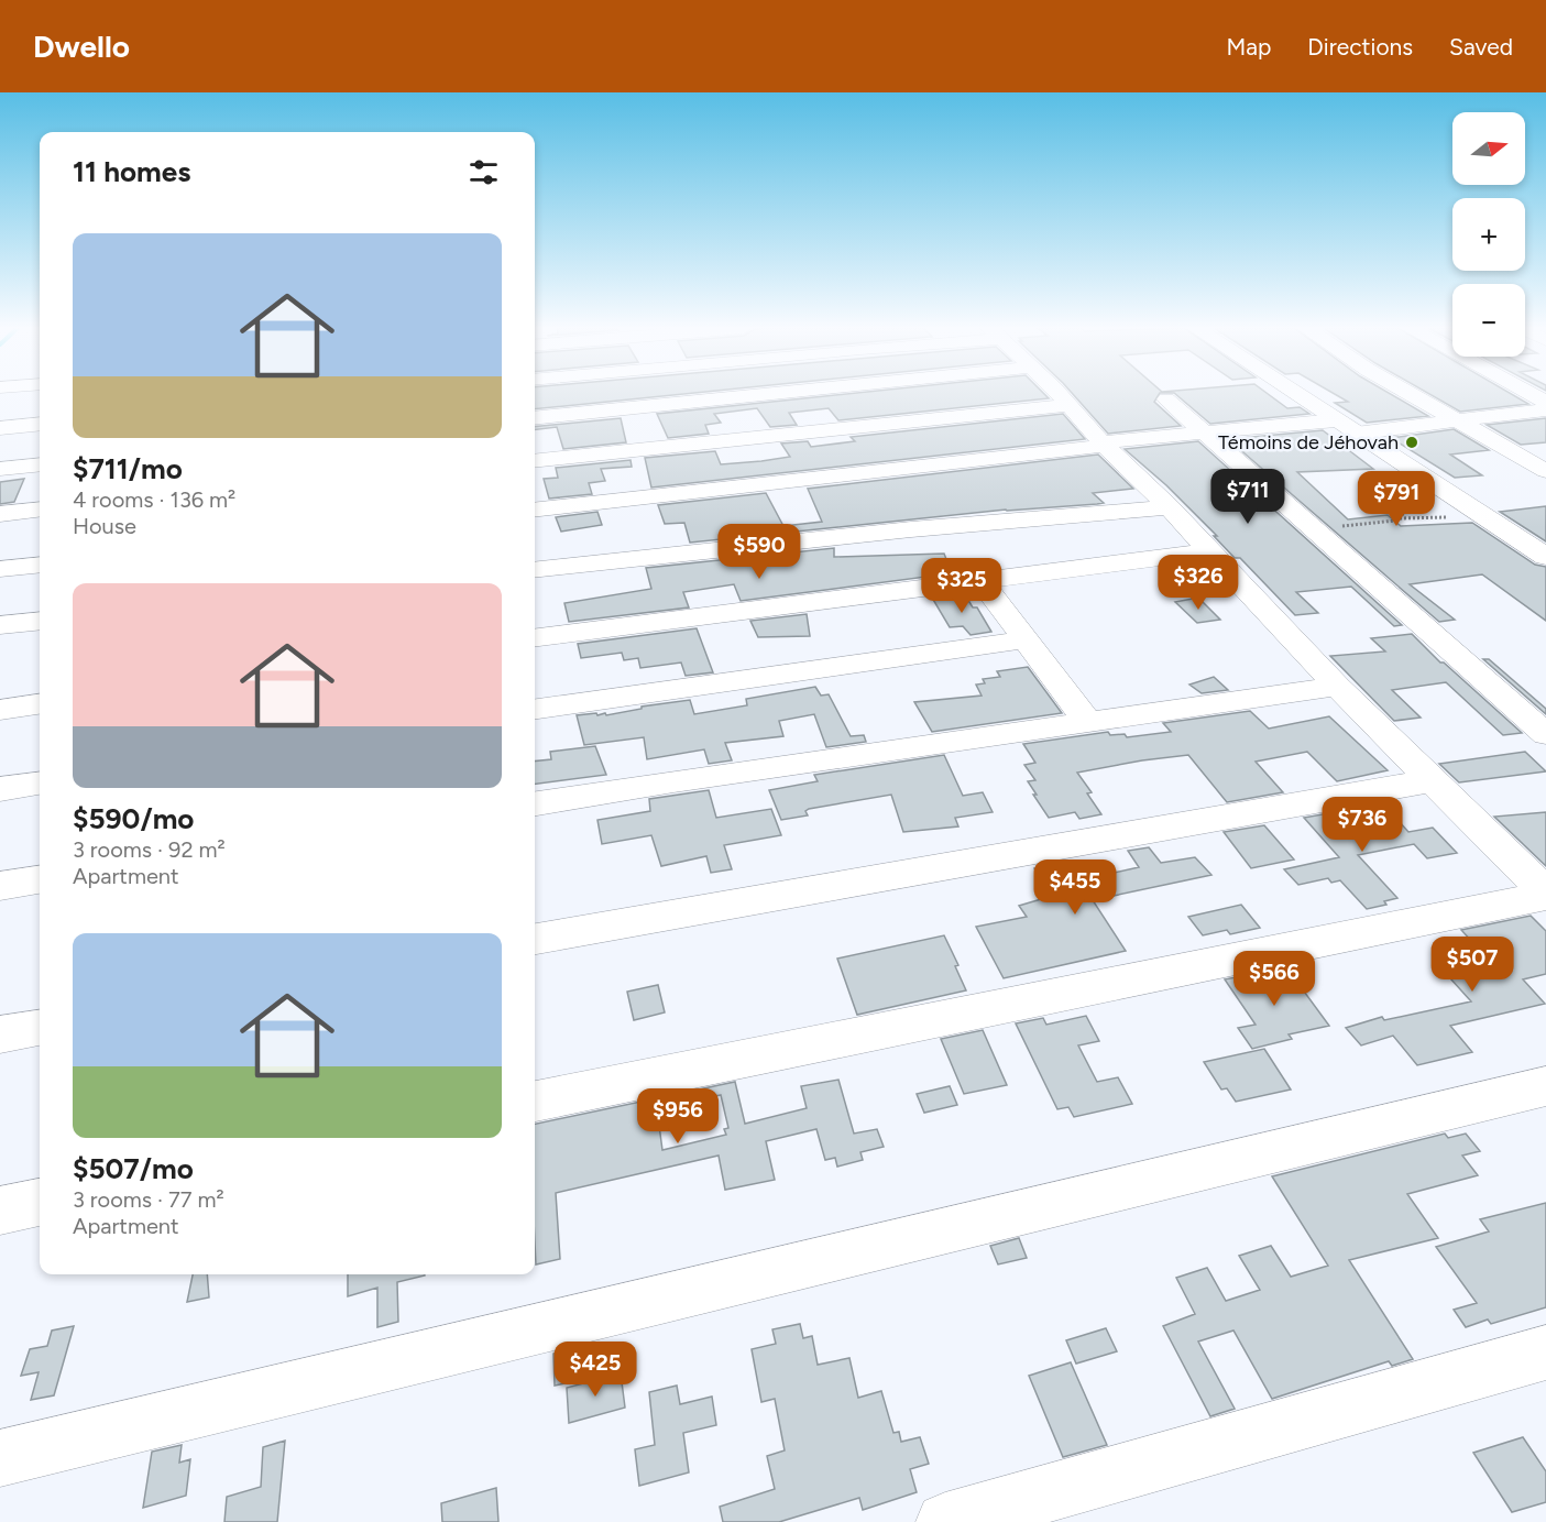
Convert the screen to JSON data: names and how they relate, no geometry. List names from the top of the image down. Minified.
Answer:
{"places":["Témoins de Jéhovah"],"north":"right","page":{"header":"Dwello","nav":["Map","Directions","Saved"],"map_buttons":["+","−"],"heading":"11 homes","list":[{"name":"$711/mo","note":"4 rooms · 136 m² · House"},{"name":"$590/mo","note":"3 rooms · 92 m² · Apartment"},{"name":"$507/mo","note":"3 rooms · 77 m² · Apartment"}],"price":["$711","$791","$590","$326","$325","$736","$455","$507","$566","$956","$425"]}}
